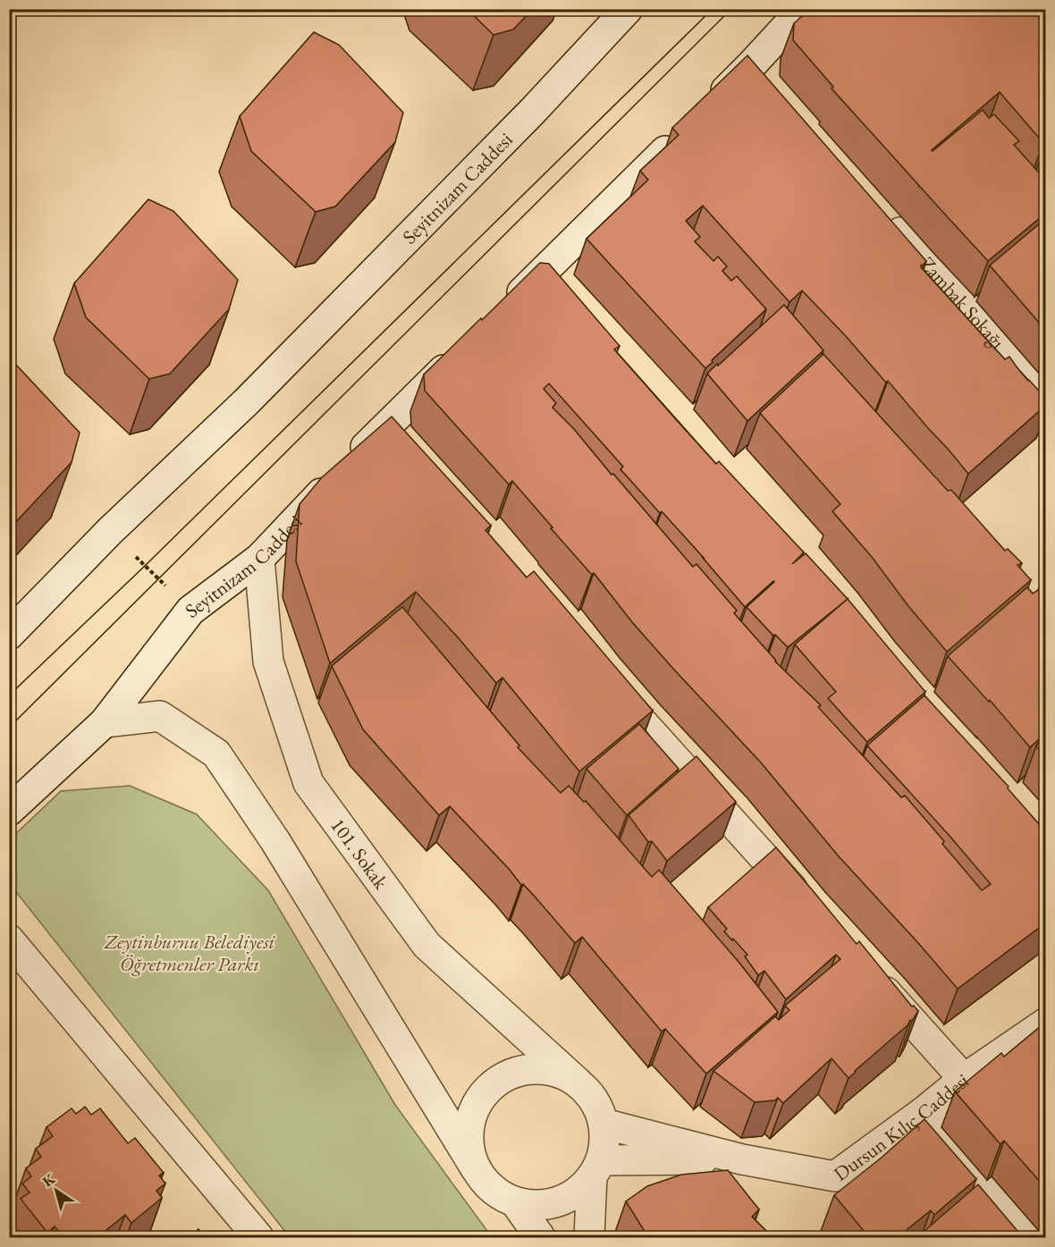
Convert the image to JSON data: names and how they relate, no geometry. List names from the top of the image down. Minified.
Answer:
{"streets":{"street":["Seyitnizam Caddesi","Zambak Sokağı","101. Sokak","Dursun Kılıç Caddesi"]},"crossings":[["Seyitnizam Caddesi","101. Sokak"],["101. Sokak","Dursun Kılıç Caddesi"]],"parks":["Zeytinburnu Belediyesi Öğretmenler Parkı"],"north":"top left"}
